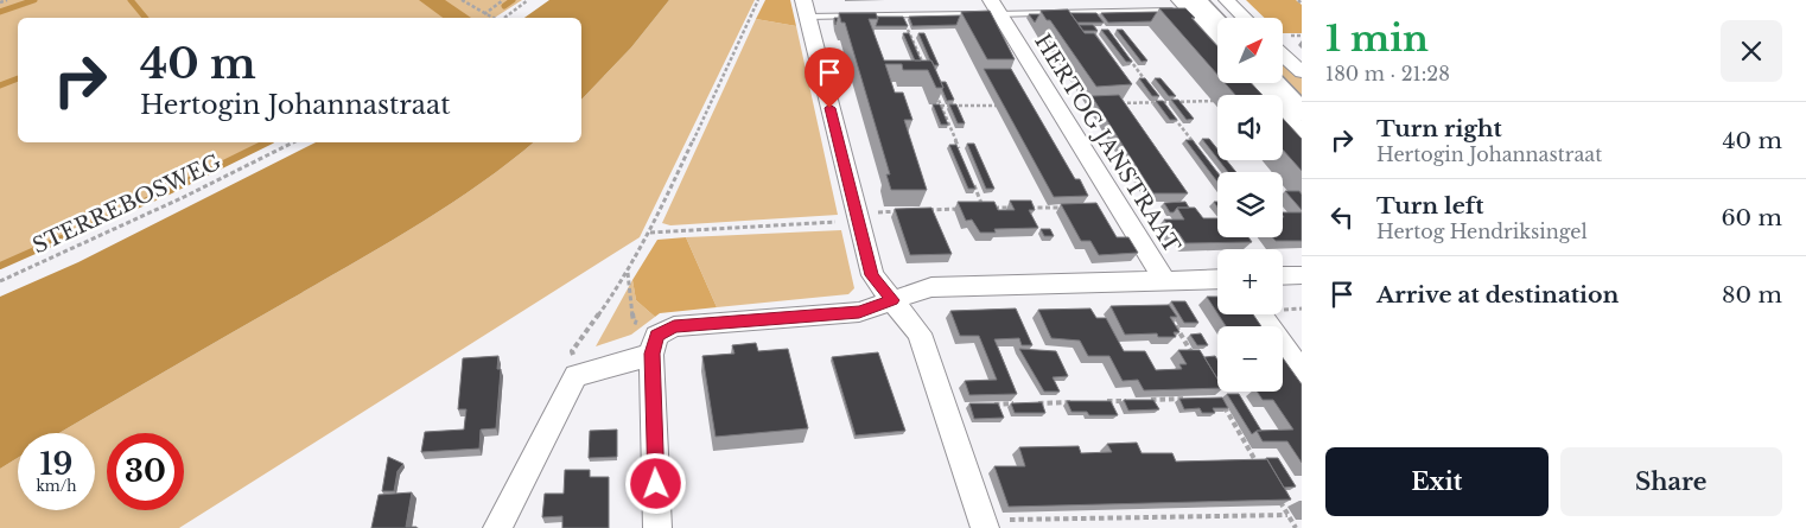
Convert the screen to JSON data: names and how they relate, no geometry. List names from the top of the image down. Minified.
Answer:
{"streets":{"street":["HERTOG JANSTRAAT"],"path":["STERREBOSWEG"]},"north":"top right","page":{"heading":["1 min","180 m · 21:28"],"map_buttons":["+","−"],"turn":["40 m","Hertogin Johannastraat"],"list":[{"name":"Turn right","note":"Hertogin Johannastraat","value":"40 m"},{"name":"Turn left","note":"Hertog Hendriksingel","value":"60 m"},{"name":"Arrive at destination","value":"80 m"}],"speed":"19 km/h","limit":"30","buttons":["Exit","Share"]}}
